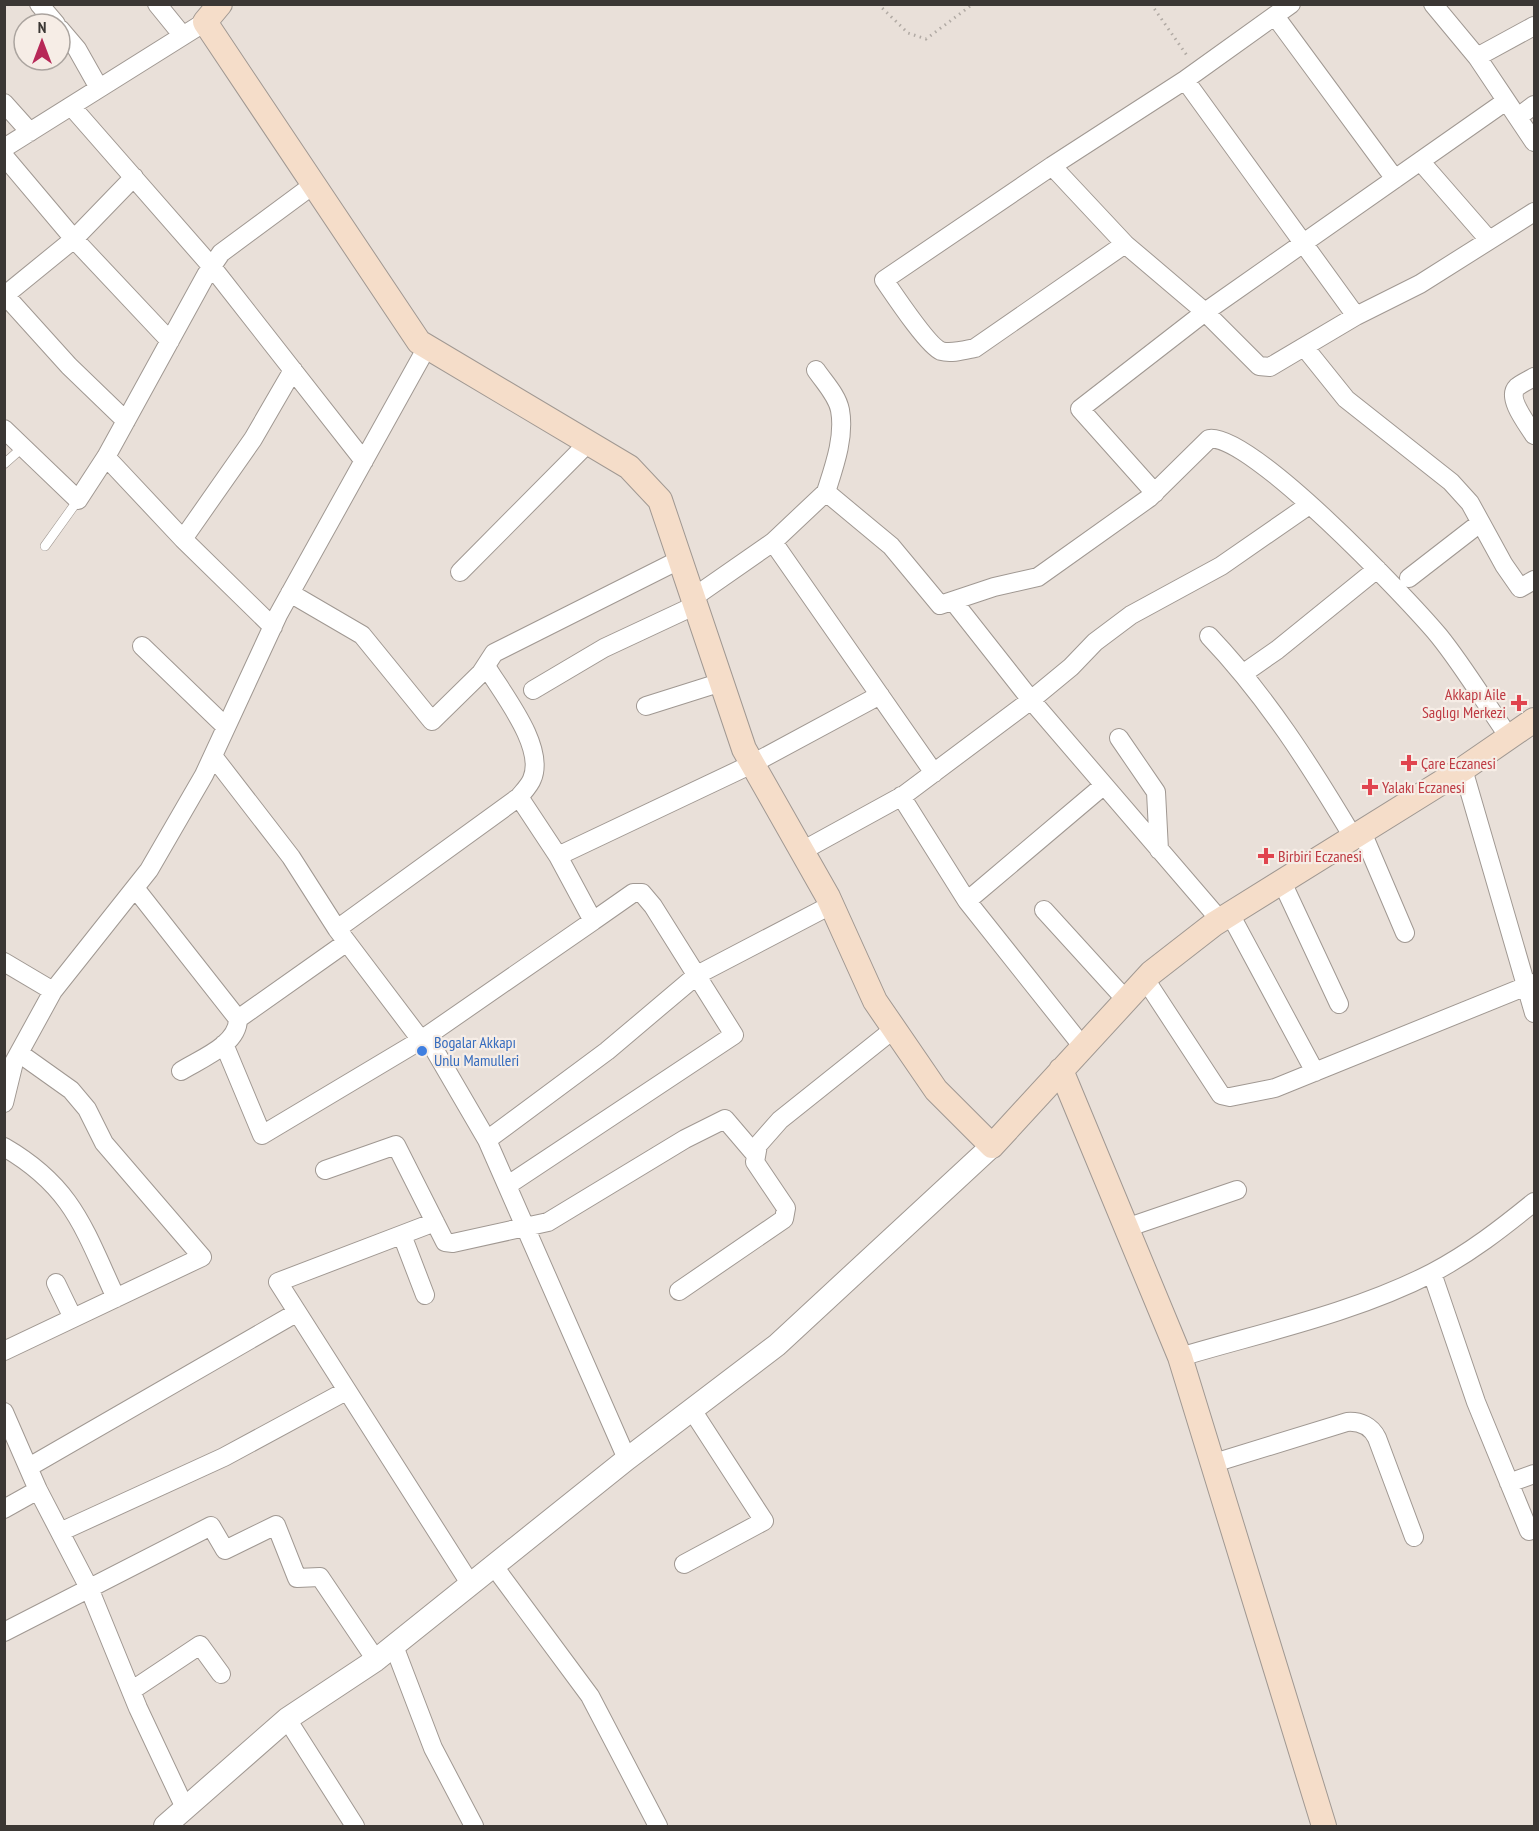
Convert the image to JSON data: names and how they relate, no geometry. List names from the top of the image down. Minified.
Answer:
{"places":{"health":["Akkapı Aile Saglıgı Merkezi","Çare Eczanesi","Yalakı Eczanesi","Birbiri Eczanesi"],"other":["Bogalar Akkapı Unlu Mamulleri"]},"north":"top"}
